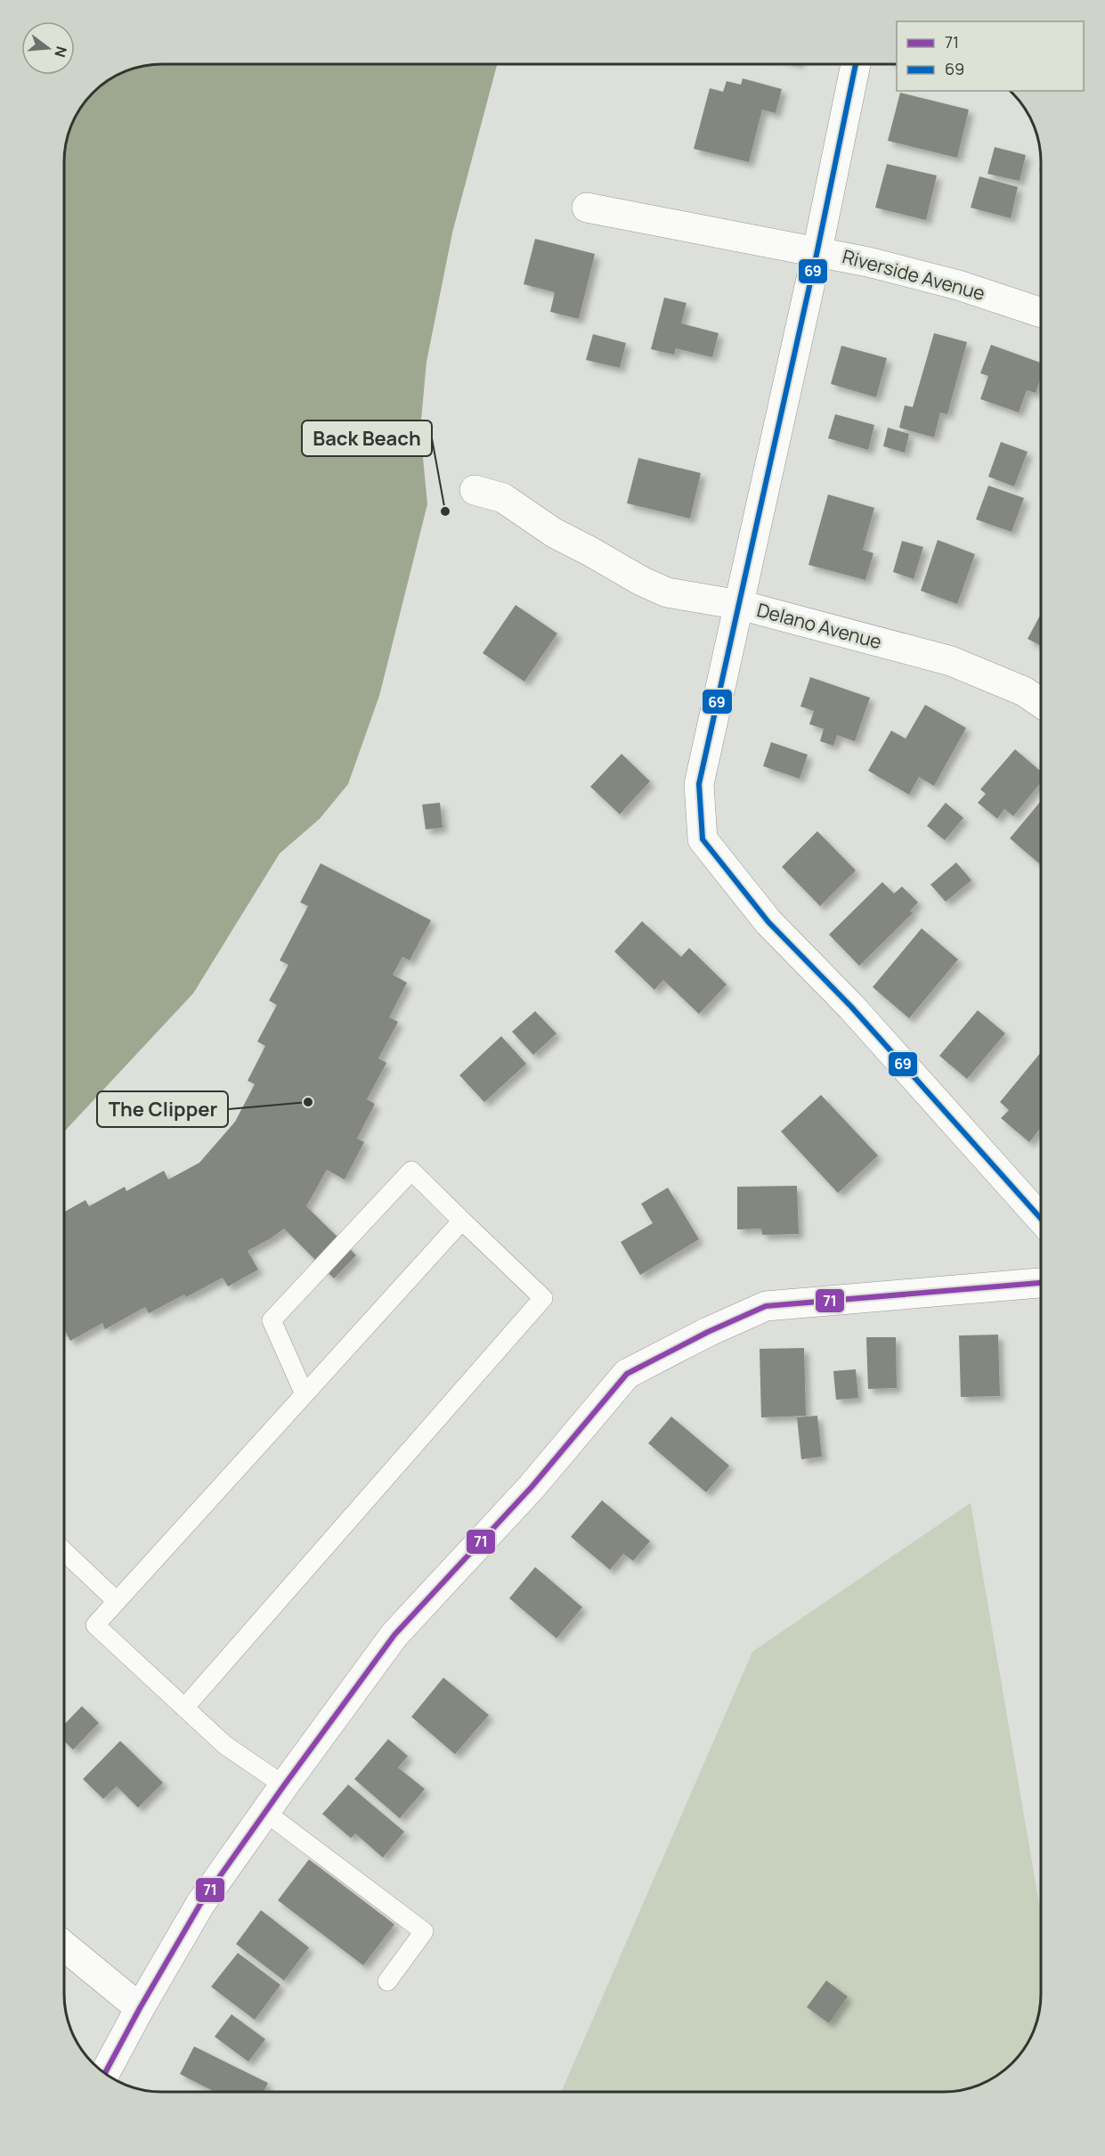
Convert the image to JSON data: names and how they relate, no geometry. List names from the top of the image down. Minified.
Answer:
{"streets":{"street":["Riverside Avenue","Delano Avenue"]},"places":["Back Beach","The Clipper"],"lines":["transit line 69","transit line 71"],"legend":["71","69"],"north":"right"}
